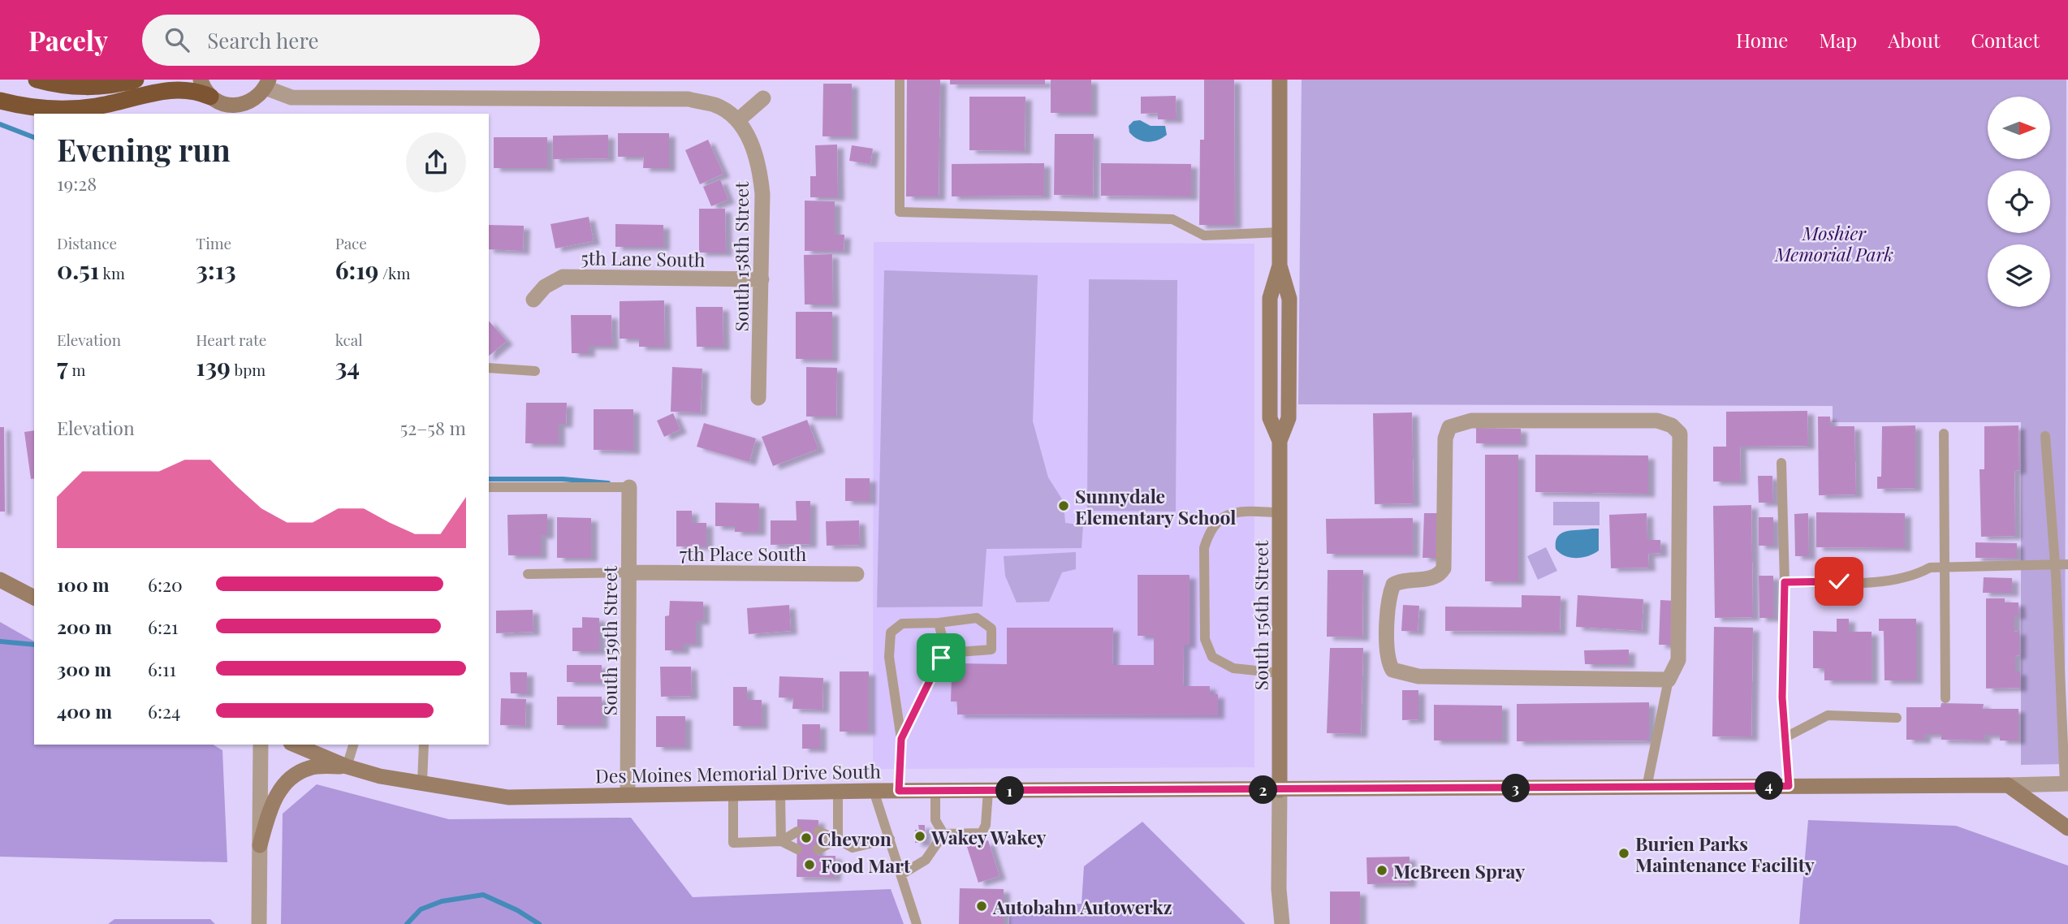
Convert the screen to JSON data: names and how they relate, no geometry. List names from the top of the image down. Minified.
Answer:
{"streets":{"main road":["South 156th Street","Des Moines Memorial Drive South"],"street":["South 158th Street","5th Lane South","7th Place South","South 159th Street"]},"crossings":[["South 158th Street","5th Lane South"],["7th Place South","South 159th Street"],["South 156th Street","Des Moines Memorial Drive South"],["South 159th Street","Des Moines Memorial Drive South"]],"parks":["Moshier Memorial Park"],"places":["Sunnydale Elementary School","Wakey Wakey","Chevron","Burien Parks Maintenance Facility","Food Mart","McBreen Spray","Autobahn Autowerkz"],"north":"right","page":{"header":"Pacely","search":"Search here","nav":["Home","Map","About","Contact"],"heading":["Evening run","19:28"],"stats":[["Distance","0.51 km"],["Time","3:13"],["Pace","6:19 /km"],["Elevation","7 m"],["Heart rate","139 bpm"],["kcal","34"]],"chart":["Elevation","52–58 m"],"list":[{"name":"100 m","note":"6:20"},{"name":"200 m","note":"6:21"},{"name":"300 m","note":"6:11"},{"name":"400 m","note":"6:24"}],"pins":["4","3","2","1"]}}
